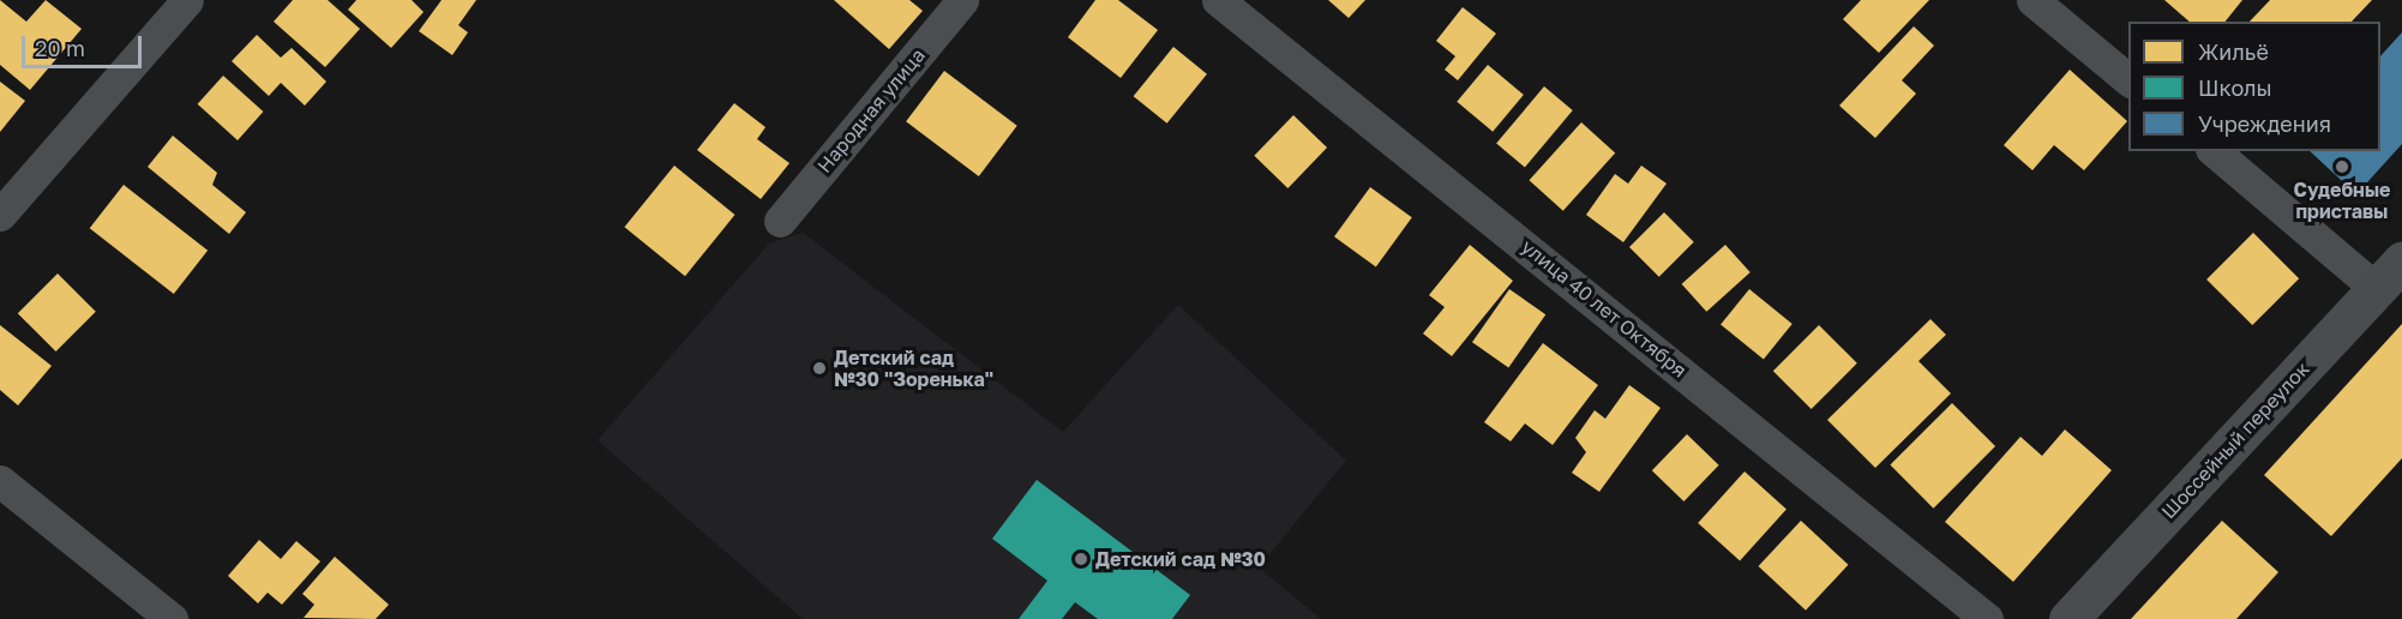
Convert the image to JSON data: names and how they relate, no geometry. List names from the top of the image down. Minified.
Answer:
{"streets":{"main road":["Шоссейный переулок"],"street":["Народная улица","улица 40 лет Октября"]},"places":["Судебные приставы","Детский сад №30 \"Зоренька\"","Детский сад №30"],"legend":["Жильё","Школы","Учреждения"],"scale_bar":"20 m"}
